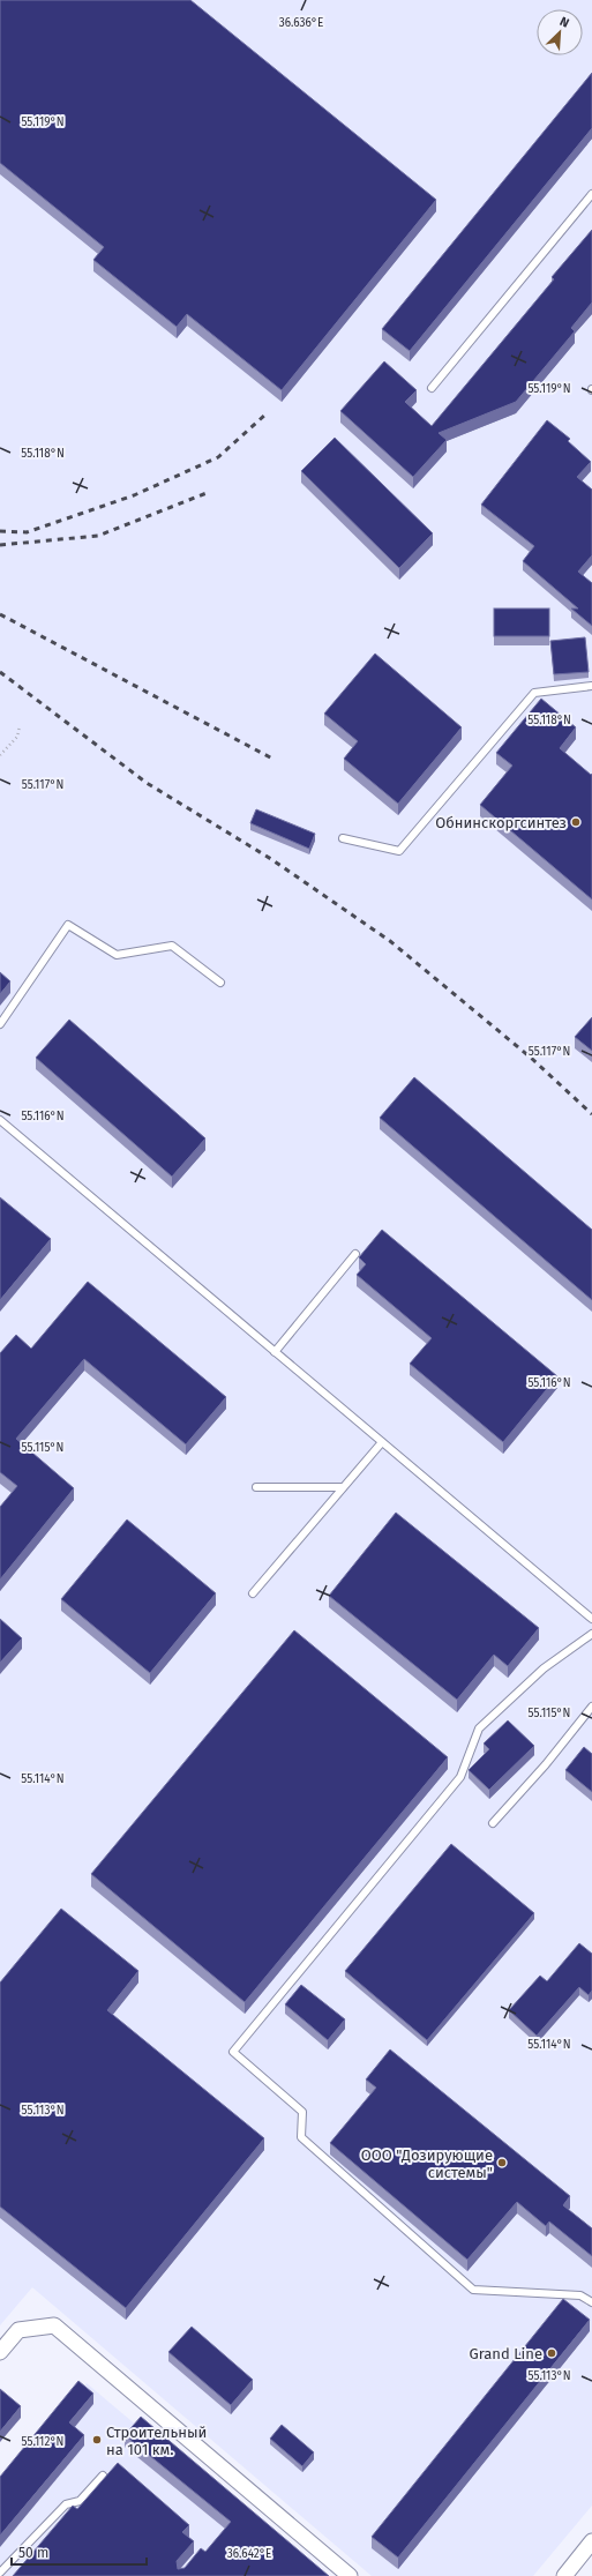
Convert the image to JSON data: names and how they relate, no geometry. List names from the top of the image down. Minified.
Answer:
{"places":["Обнинскоргсинтез","ООО \"Дозирующие системы\"","Grand Line","Строительный на 101 км."],"scale_bar":"50 m","north":"top right","coordinates":["36.636°E","55.119°N","55.118°N","55.117°N","55.116°N","55.115°N","55.114°N","55.113°N","55.112°N","36.642°E"]}
